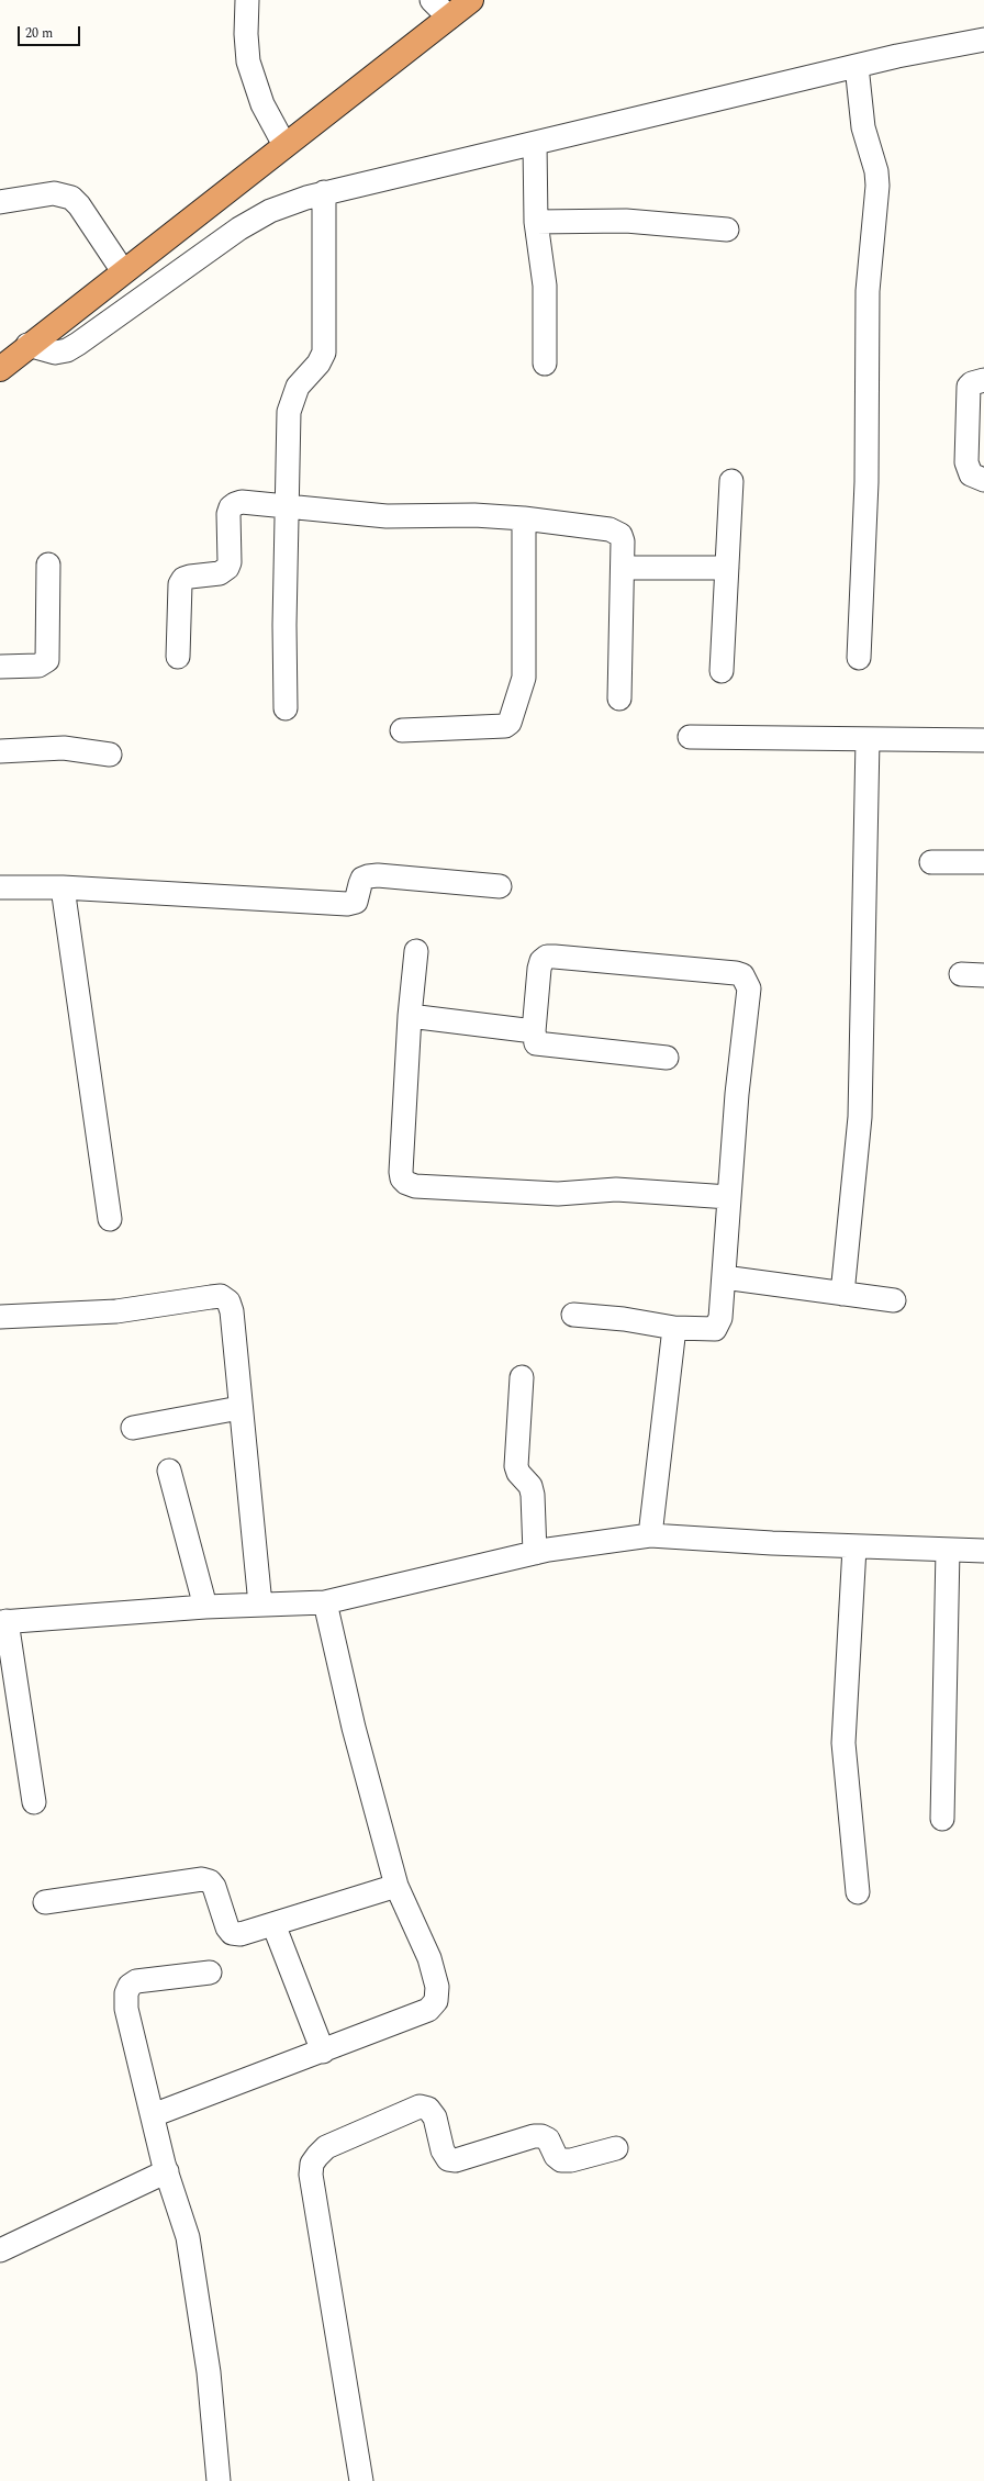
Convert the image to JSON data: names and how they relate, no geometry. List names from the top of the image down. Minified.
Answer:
{"scale_bar":"20 m"}
